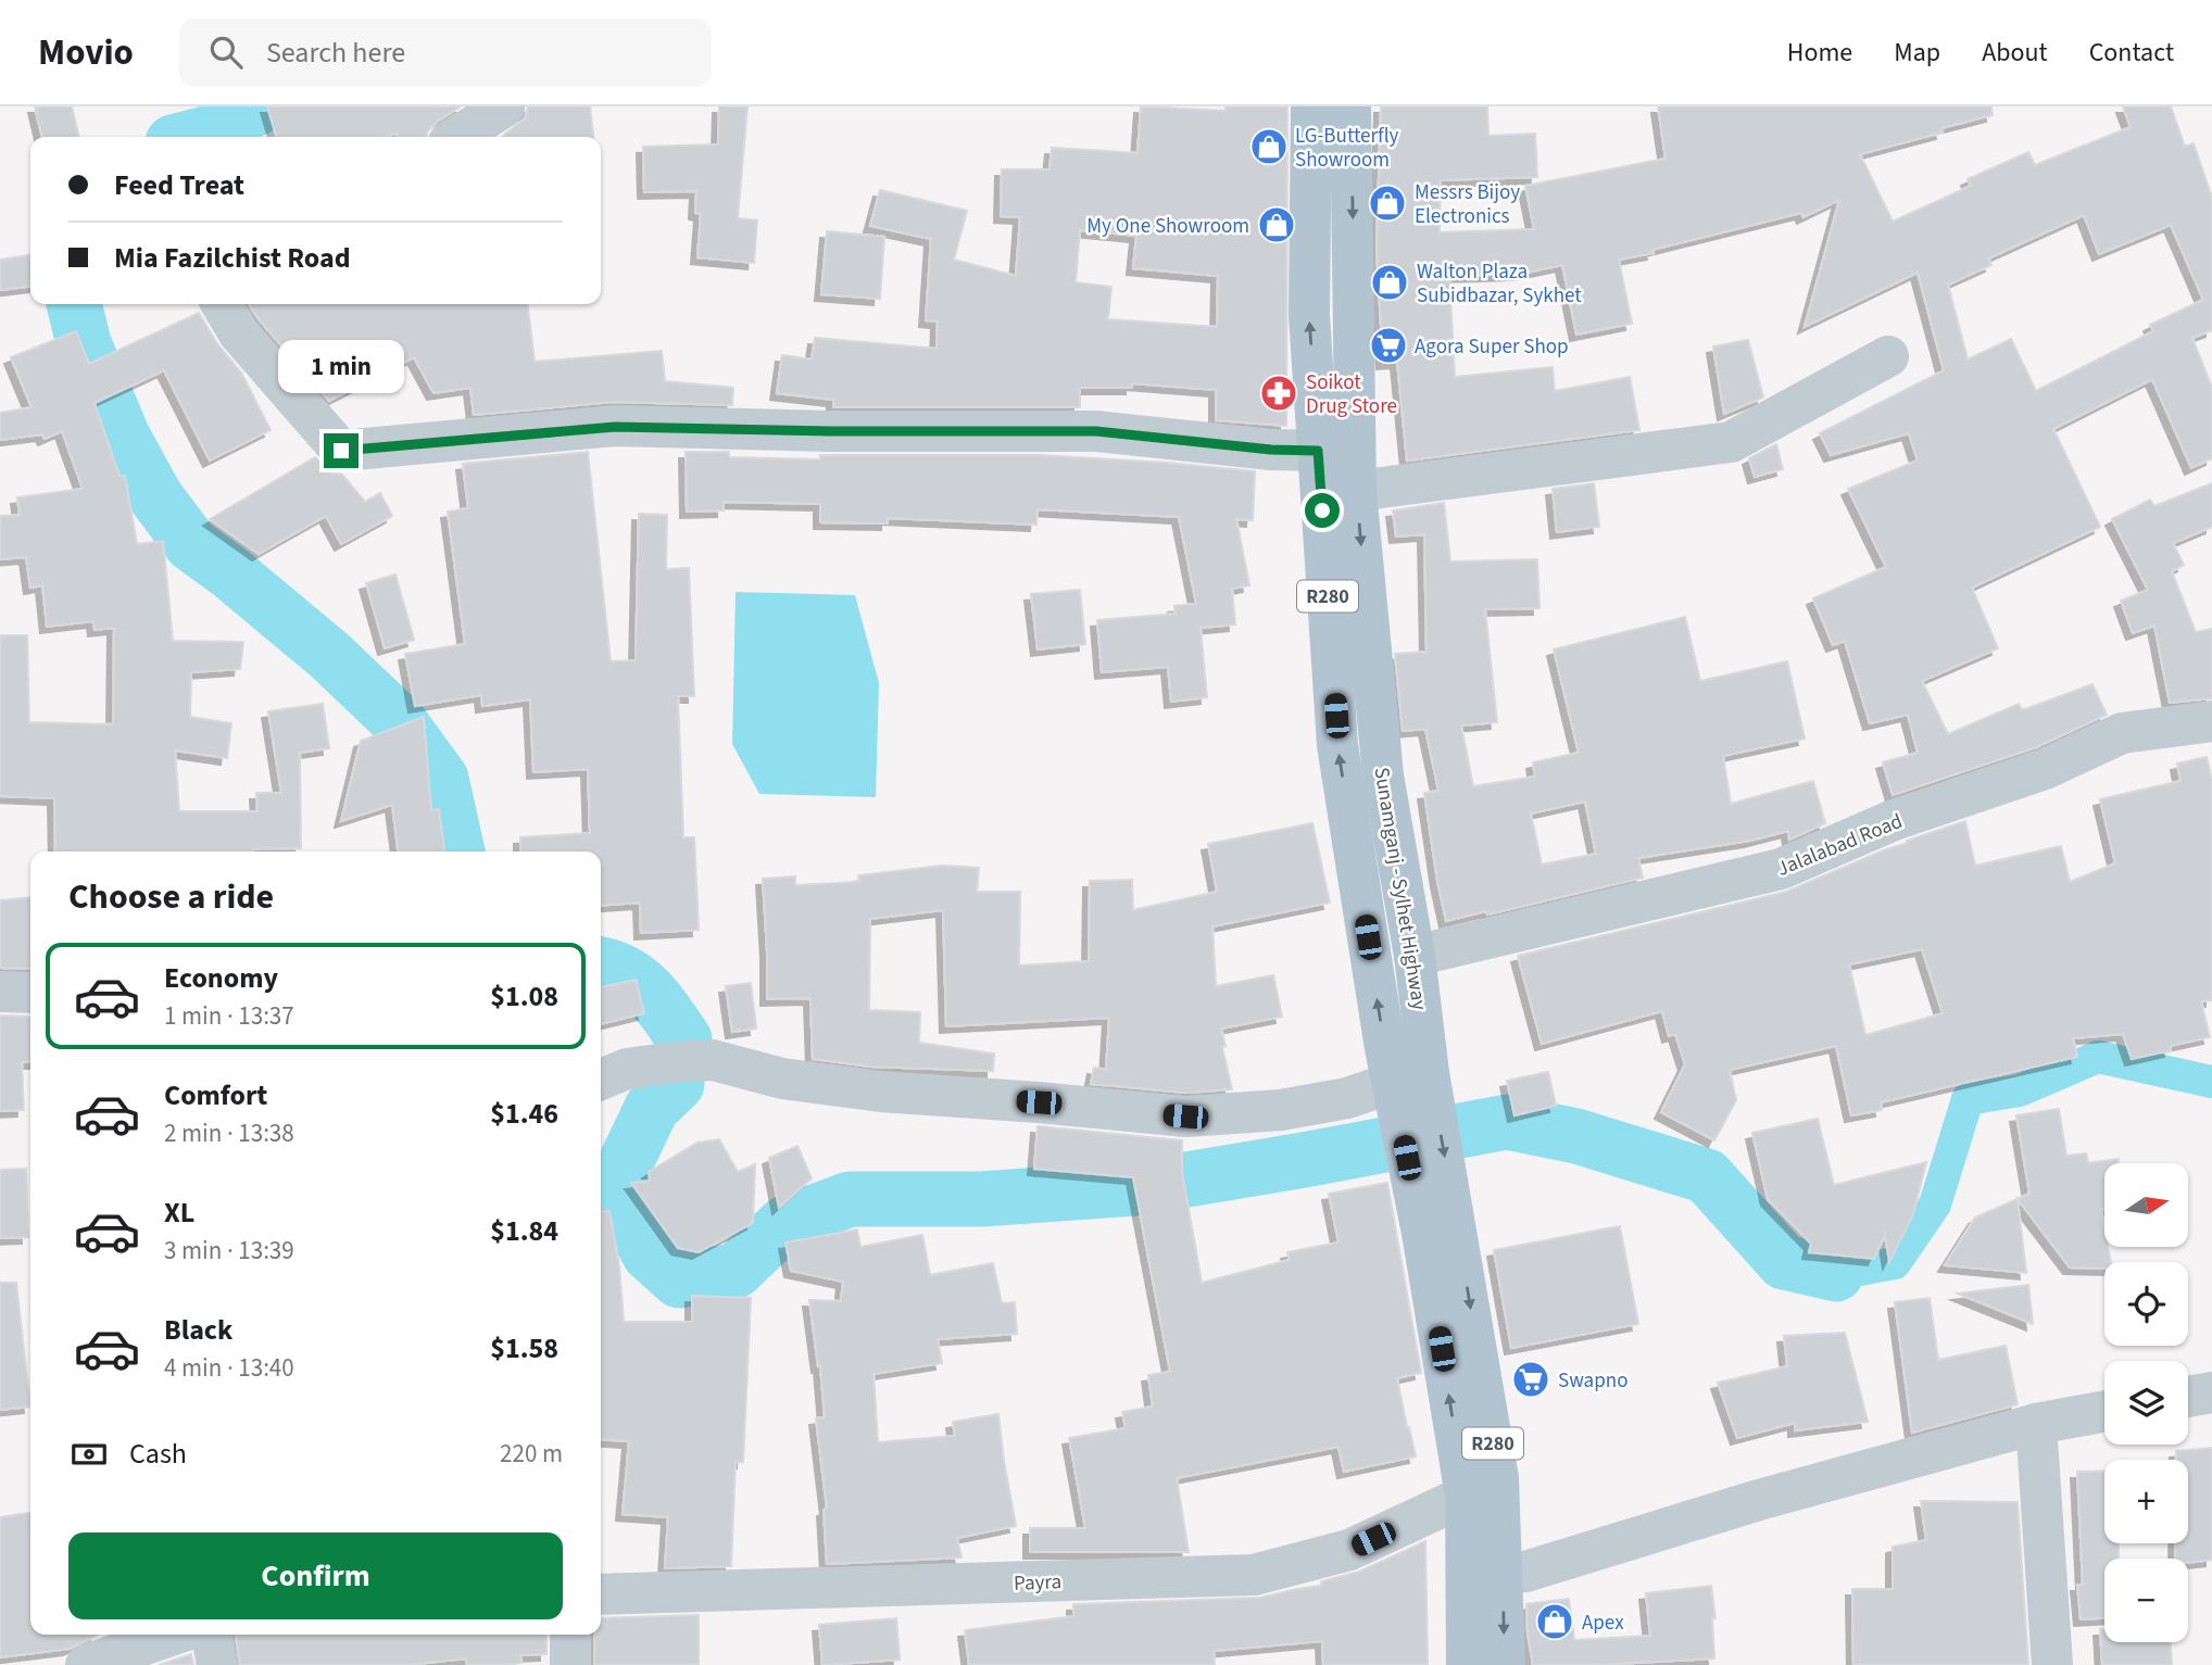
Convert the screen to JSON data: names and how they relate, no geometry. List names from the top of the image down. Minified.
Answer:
{"streets":{"main road":["R280","Sunamganj - Sylhet Highway"],"street":["Jalalabad Road","Payra"]},"crossings":[["Jalalabad Road","Sunamganj - Sylhet Highway"],["Sunamganj - Sylhet Highway","Payra"]],"places":{"shop":["LG-Butterfly Showroom","Messrs Bijoy Electronics","My One Showroom","Walton Plaza Subidbazar, Sykhet","Apex"],"supermarket":["Agora Super Shop","Swapno"],"pharmacy":["Soikot Drug Store"]},"north":"right","page":{"header":"Movio","search":"Search here","nav":["Home","Map","About","Contact"],"banner":["Feed Treat","Mia Fazilchist Road"],"bubble":"1 min","heading":"Choose a ride","list":[{"name":"Economy","note":"1 min · 13:37","value":"$1.08"},{"name":"Comfort","note":"2 min · 13:38","value":"$1.46"},{"name":"XL","note":"3 min · 13:39","value":"$1.84"},{"name":"Black","note":"4 min · 13:40","value":"$1.58"}],"map_buttons":["+","−"],"pay":["Cash","220 m"],"buttons":"Confirm"}}
